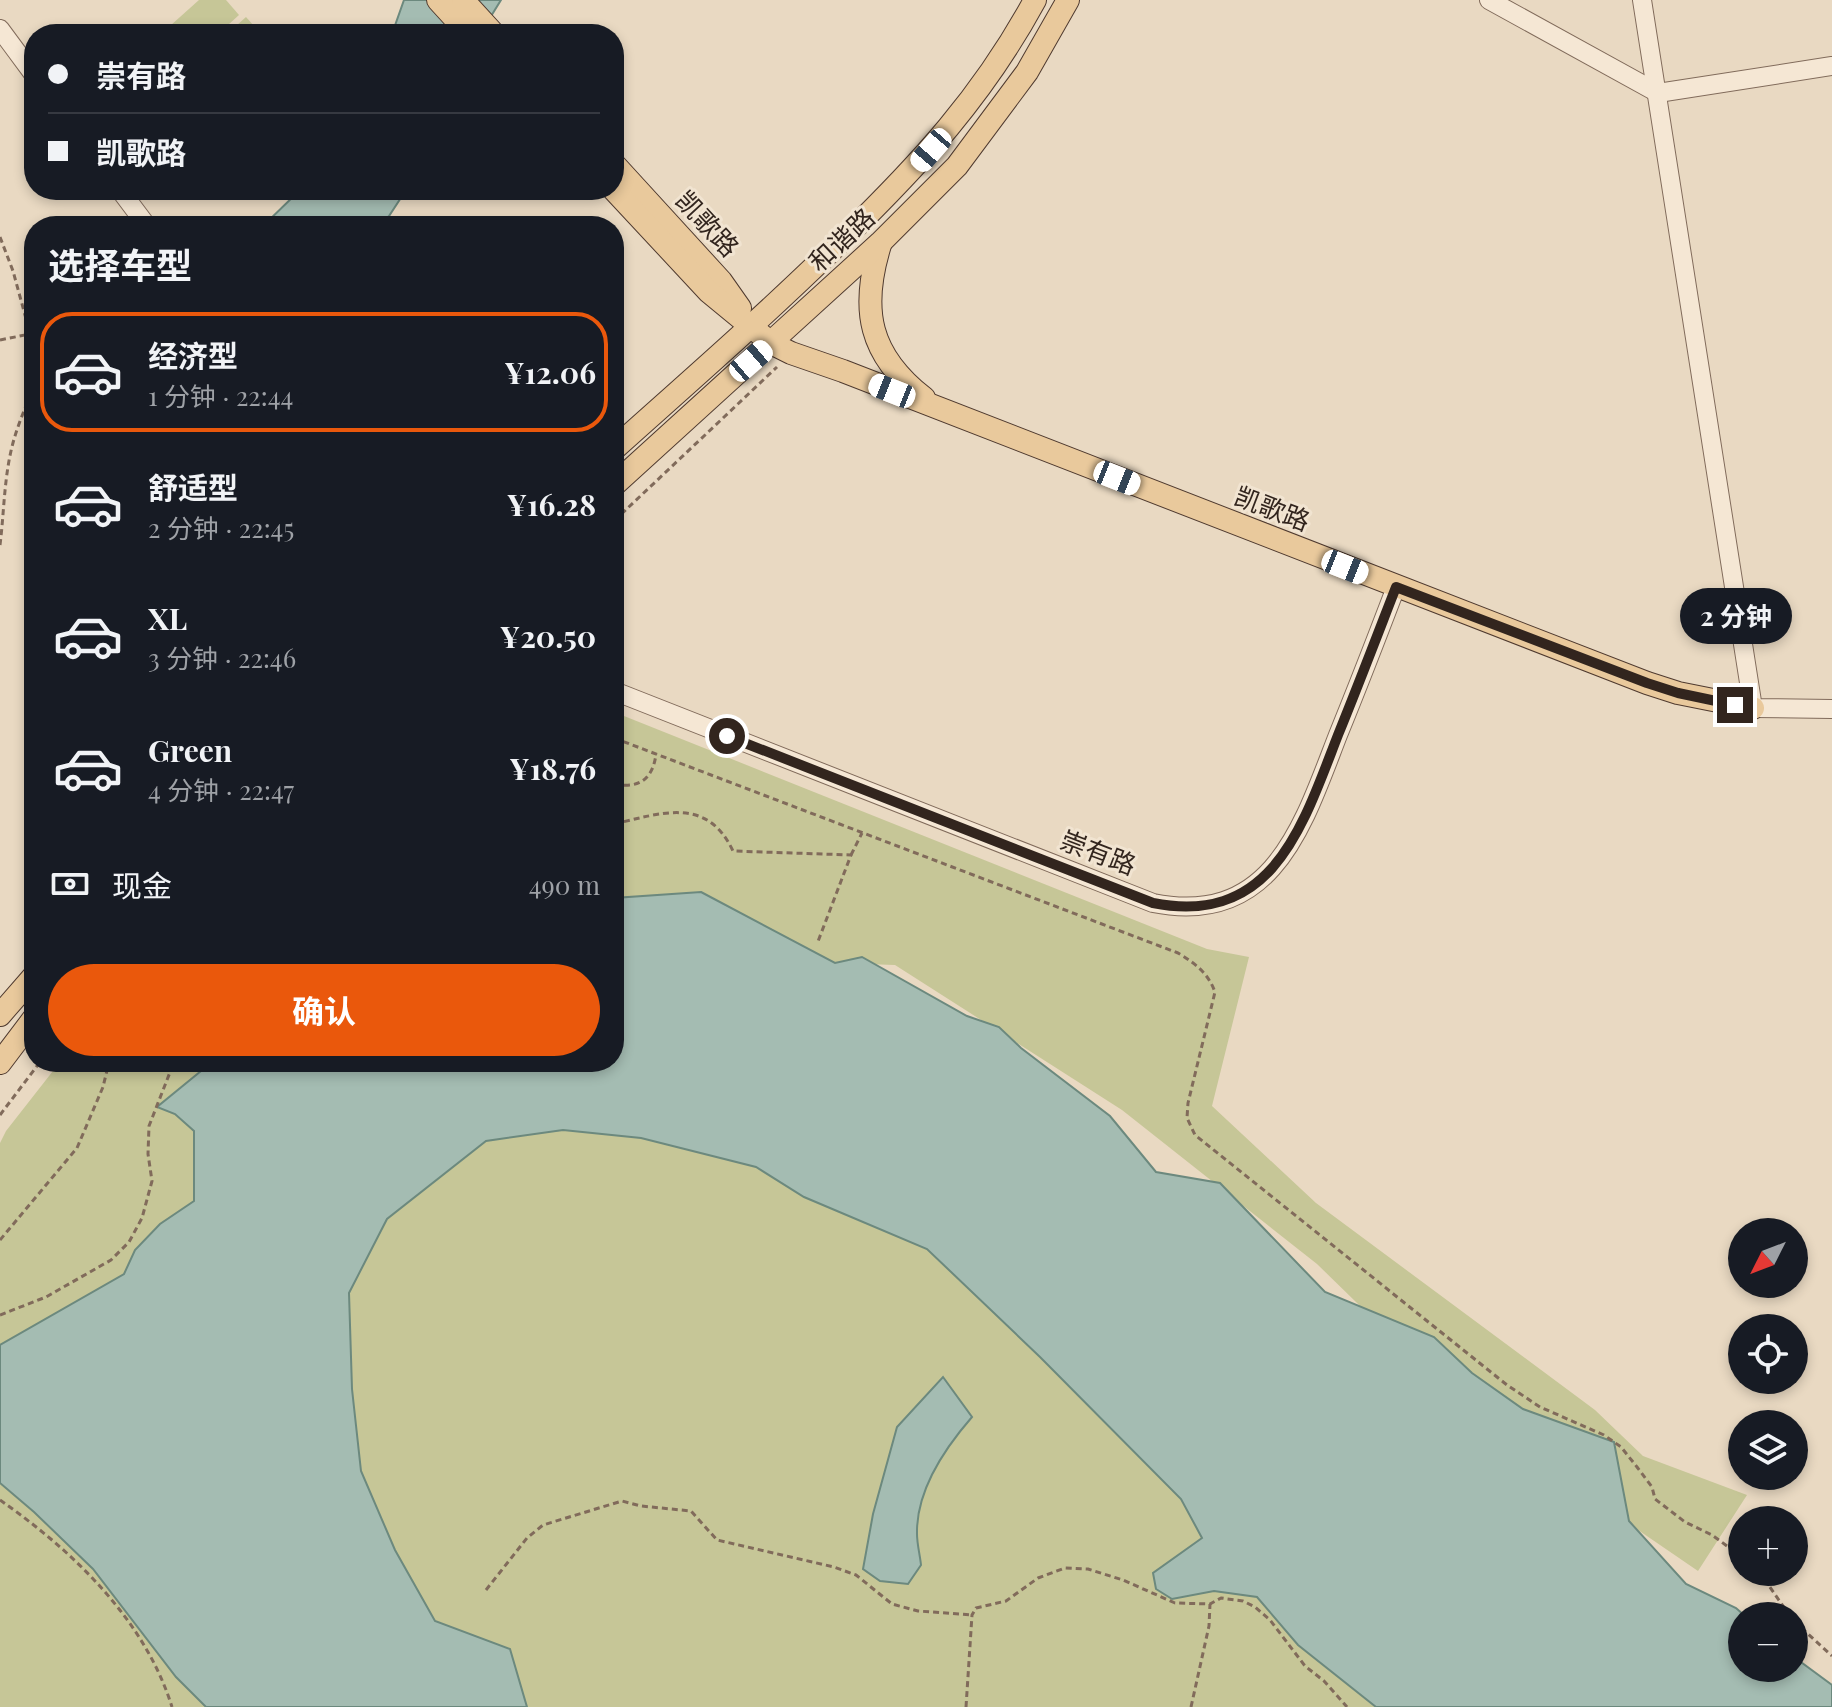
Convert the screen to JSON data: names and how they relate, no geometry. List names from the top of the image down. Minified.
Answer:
{"streets":{"main road":["凯歌路","和谐路"],"street":["崇有路"]},"crossings":[["凯歌路","和谐路"],["凯歌路","崇有路"]],"north":"bottom left","page":{"banner":["崇有路","凯歌路"],"heading":"选择车型","list":[{"name":"经济型","note":"1 分钟 · 22:44","value":"¥12.06"},{"name":"舒适型","note":"2 分钟 · 22:45","value":"¥16.28"},{"name":"XL","note":"3 分钟 · 22:46","value":"¥20.50"},{"name":"Green","note":"4 分钟 · 22:47","value":"¥18.76"}],"bubble":"2 分钟","pay":["现金","490 m"],"buttons":"确认","map_buttons":["+","−"]}}
